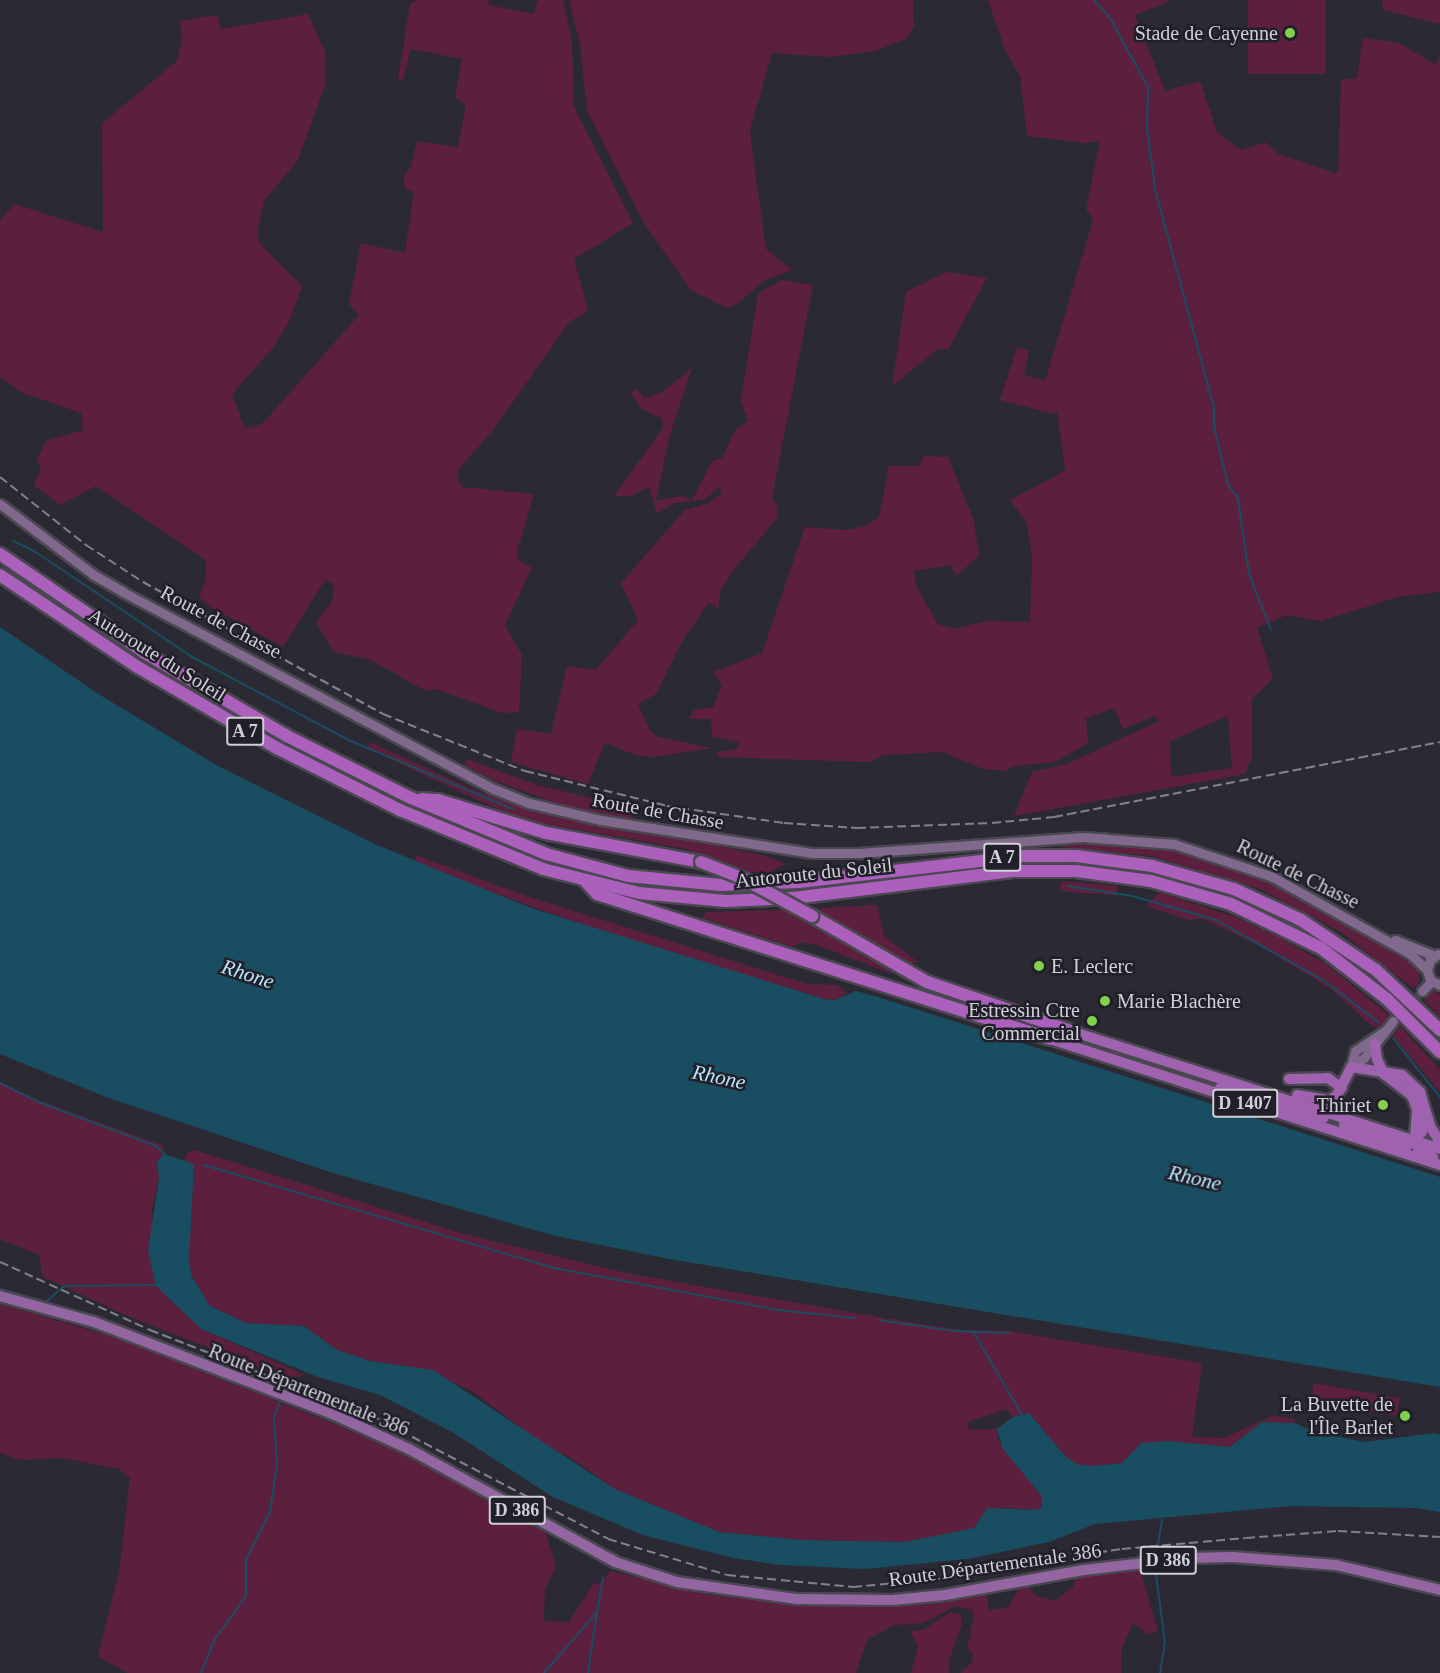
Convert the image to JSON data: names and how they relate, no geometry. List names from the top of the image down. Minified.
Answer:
{"streets":{"highway":["Autoroute du Soleil","A 7","D 1407"],"main road":["Route de Chasse","Route Départementale 386","D 386"]},"water":["Rhone"],"places":["Stade de Cayenne","E. Leclerc","Marie Blachère","Estressin Ctre Commercial","Thiriet","La Buvette de l'Île Barlet"]}
